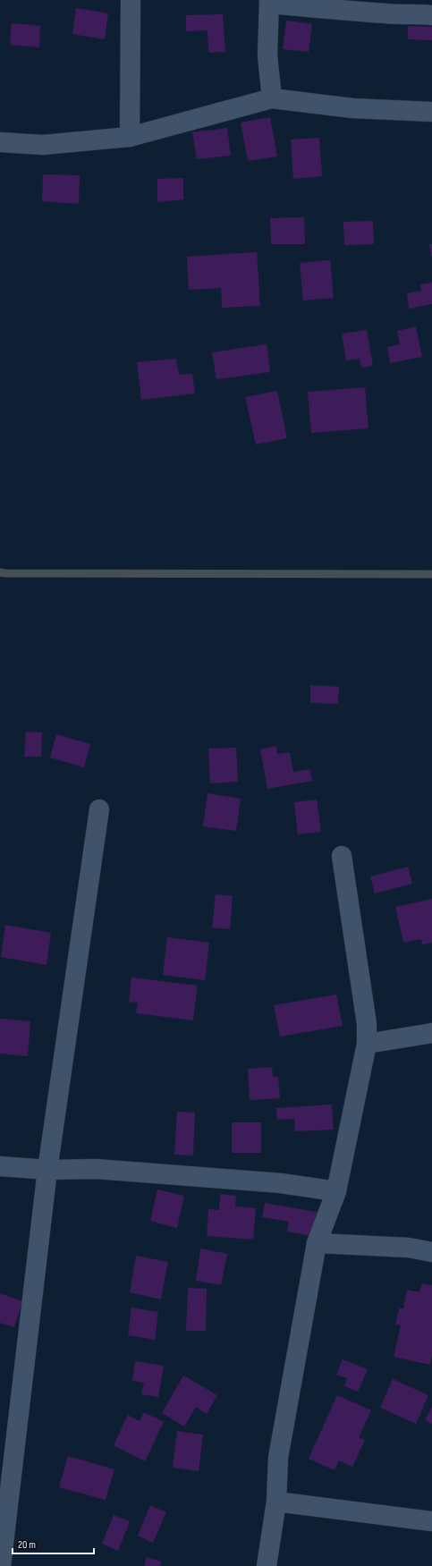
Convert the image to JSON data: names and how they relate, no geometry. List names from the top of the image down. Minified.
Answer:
{"scale_bar":"20 m"}
